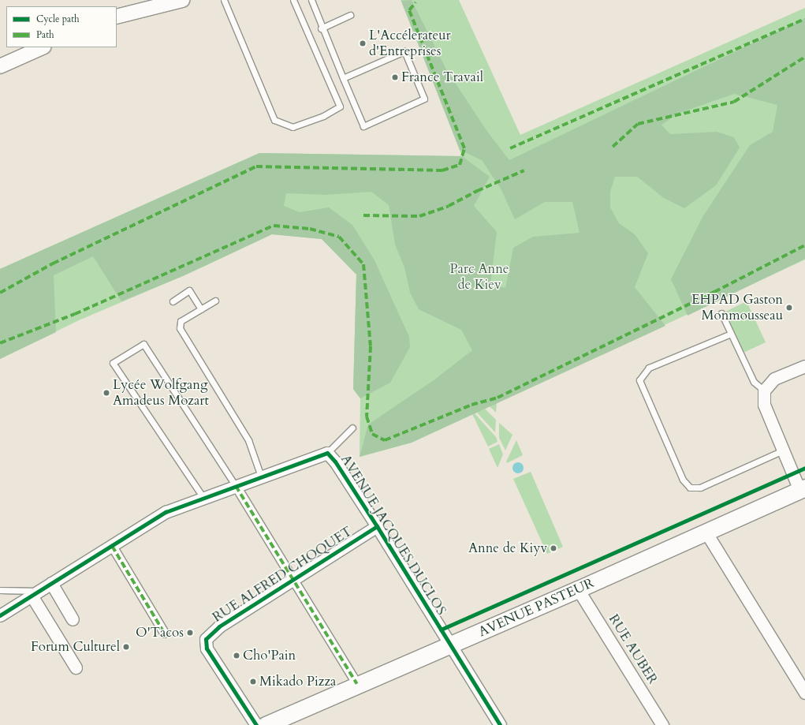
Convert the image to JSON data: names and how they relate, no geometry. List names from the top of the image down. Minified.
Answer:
{"streets":{"main road":["AVENUE PASTEUR"],"street":["AVENUE JACQUES DUCLOS","RUE ALFRED CHOQUET","RUE AUBER"]},"crossings":[["AVENUE JACQUES DUCLOS","RUE ALFRED CHOQUET"],["AVENUE JACQUES DUCLOS","AVENUE PASTEUR"],["AVENUE PASTEUR","RUE AUBER"]],"parks":["Parc Anne de Kiev"],"places":["L'Accélerateur d'Entreprises","France Travail","EHPAD Gaston Monmousseau","Lycée Wolfgang Amadeus Mozart","Anne de Kiyv","O'Tacos","Forum Culturel","Cho'Pain","Mikado Pizza"],"legend":["Cycle path","Path"]}
